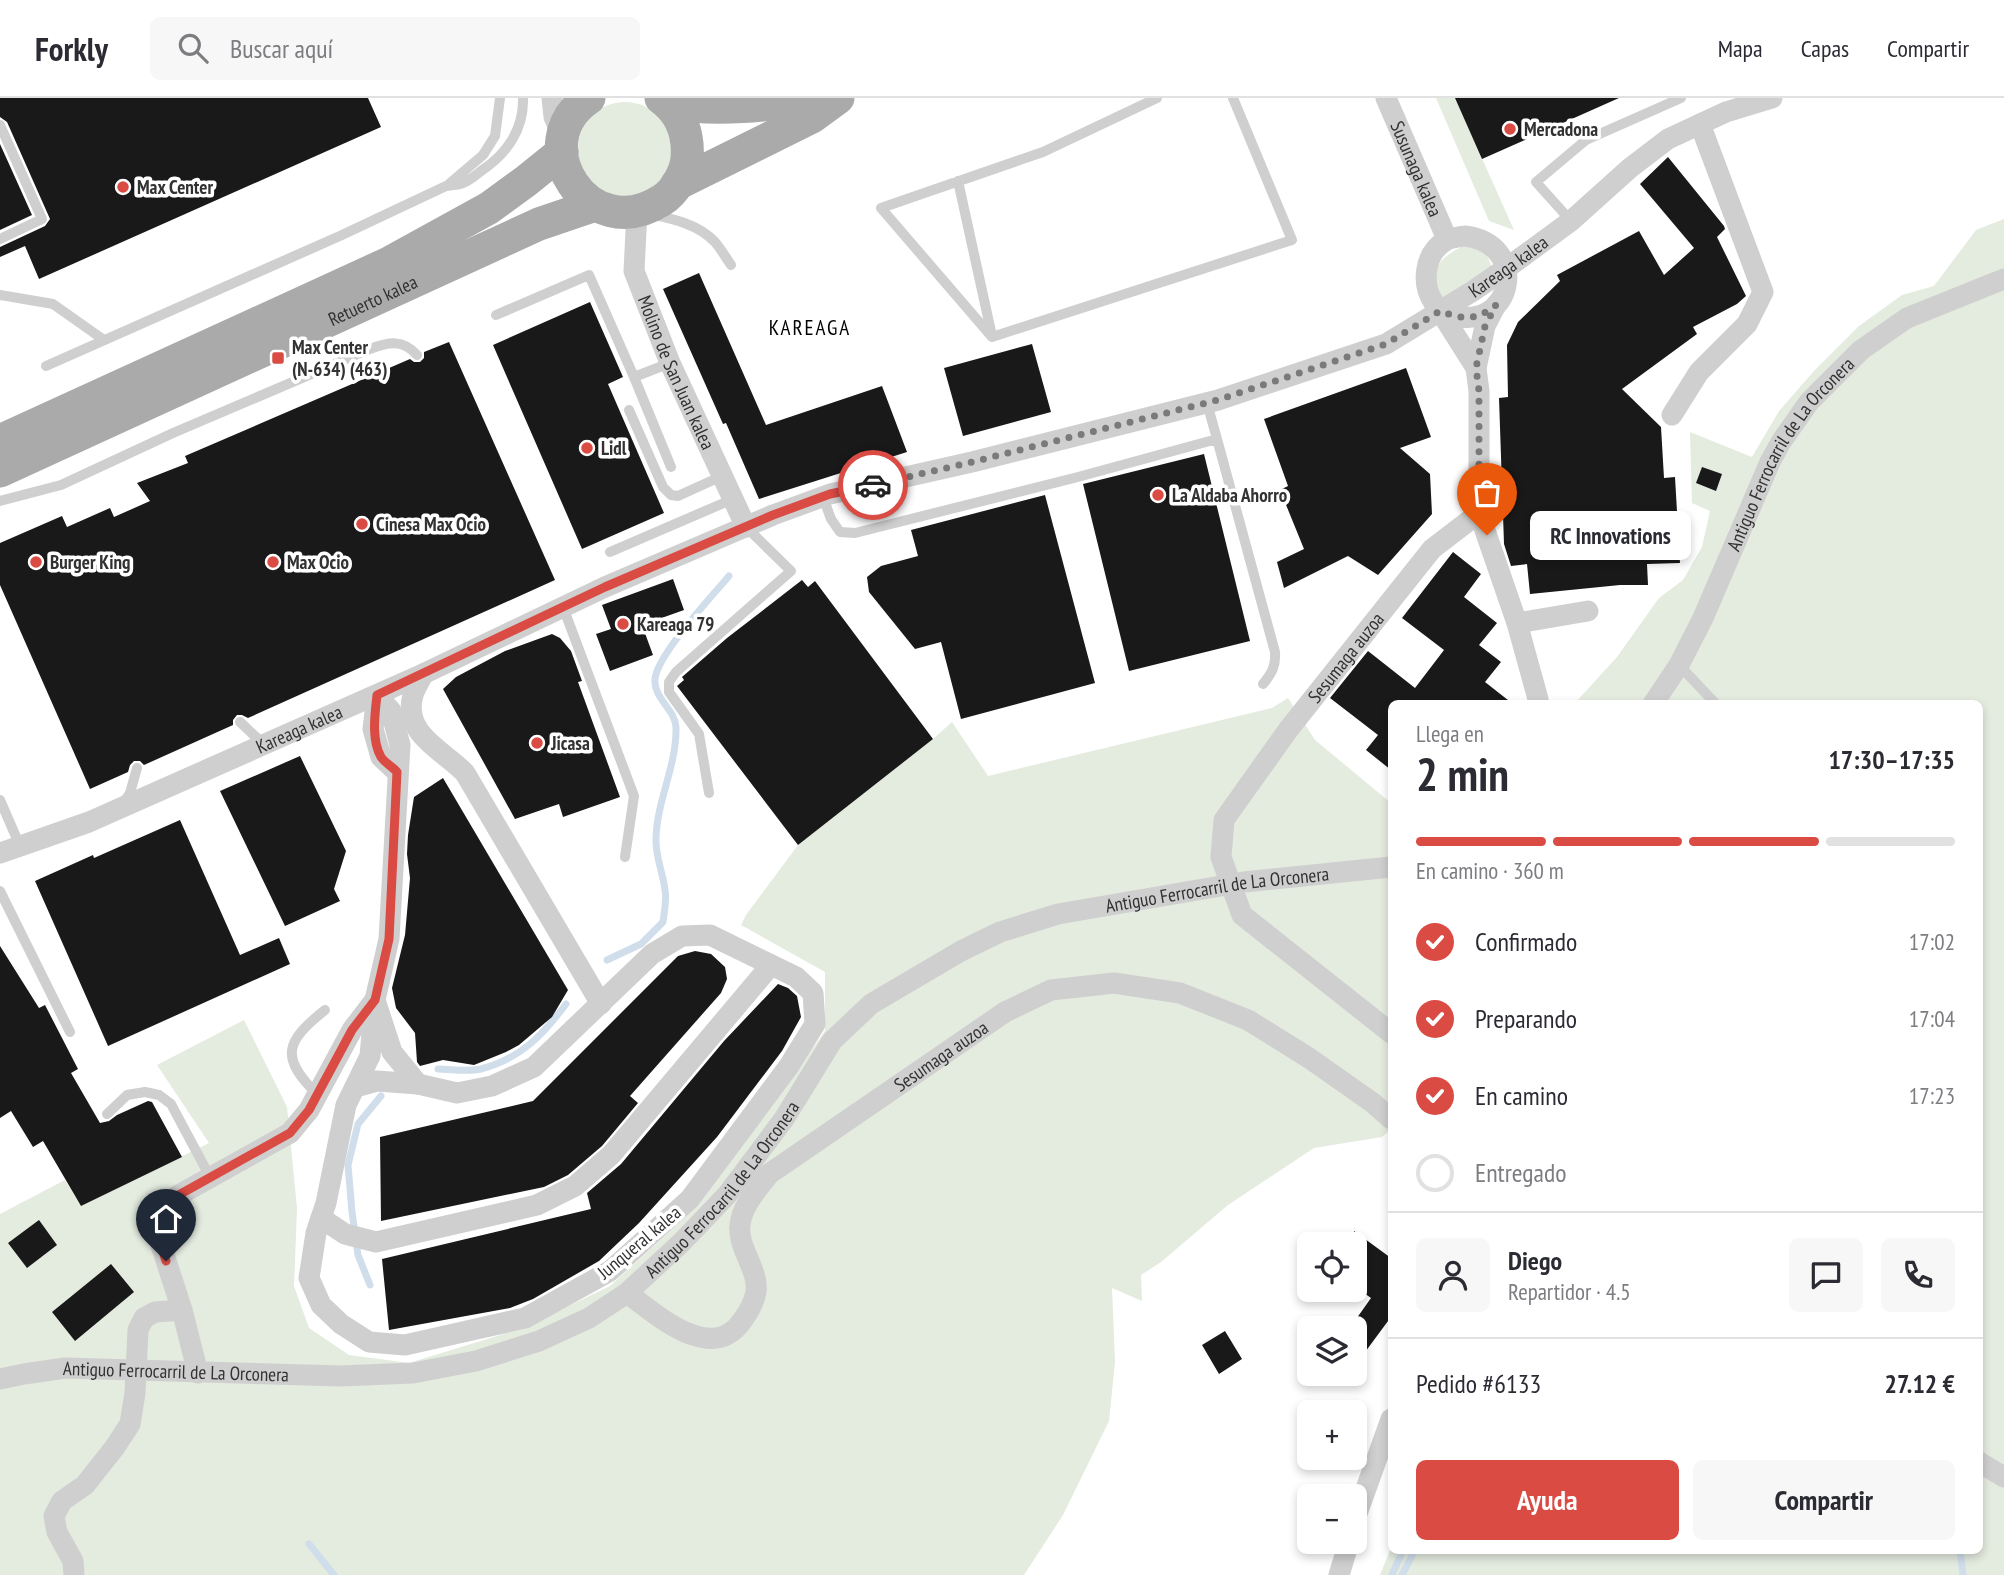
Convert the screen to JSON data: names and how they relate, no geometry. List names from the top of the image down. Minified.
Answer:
{"streets":{"main road":["Retuerto kalea"],"street":["Susunaga kalea","Kareaga kalea","Molino de San Juan kalea","Antiguo Ferrocarril de La Orconera","Sesumaga auzoa","Junqueral kalea"]},"crossings":[["Kareaga kalea","Molino de San Juan kalea"],["Antiguo Ferrocarril de La Orconera","Sesumaga auzoa"],["Antiguo Ferrocarril de La Orconera","Junqueral kalea"]],"districts":["KAREAGA"],"places":{"other":["Mercadona","Max Center","Lidl","La Aldaba Ahorro","Cinesa Max Ocio","RC Innovations","Burger King","Max Ocio","Kareaga 79","Jicasa"],"transit":["Max Center (N-634) (463)"]},"page":{"header":"Forkly","search":"Buscar aquí","nav":["Mapa","Capas","Compartir"],"bubble":"RC Innovations","heading":["2 min","Llega en","17:30–17:35"],"panel":["Diego","Repartidor · 4.5","Pedido #6133","27.12 €"],"bar":"En camino · 360 m","list":[["Confirmado","17:02"],["Preparando","17:04"],["En camino","17:23"],"Entregado"],"map_buttons":["+","−"],"buttons":["Ayuda","Compartir"]}}
